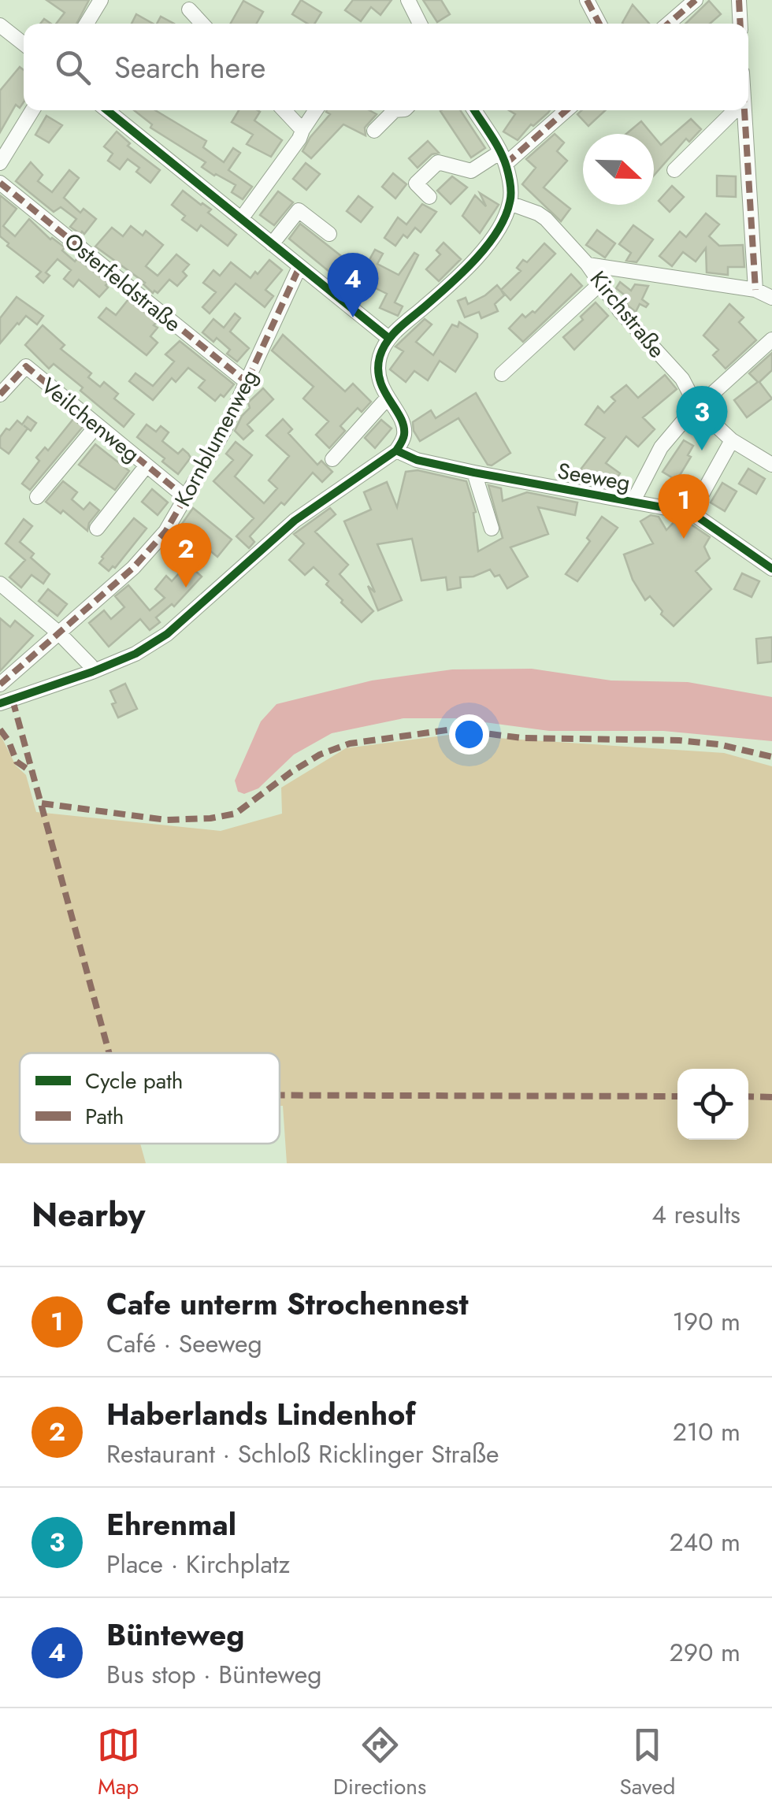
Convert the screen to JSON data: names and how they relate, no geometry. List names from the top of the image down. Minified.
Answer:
{"streets":{"street":["Osterfeldstraße","Kirchstraße","Veilchenweg","Kornblumenweg","Seeweg"]},"crossings":[["Osterfeldstraße","Kornblumenweg"],["Veilchenweg","Kornblumenweg"]],"legend":["Cycle path","Path"],"north":"right","page":{"search":"Search here","pins":["4","3","1","2"],"heading":["Nearby","4 results"],"list":[{"mark":"1","name":"Cafe unterm Strochennest","note":"Café · Seeweg","value":"190 m"},{"mark":"2","name":"Haberlands Lindenhof","note":"Restaurant · Schloß Ricklinger Straße","value":"210 m"},{"mark":"3","name":"Ehrenmal","note":"Place · Kirchplatz","value":"240 m"},{"mark":"4","name":"Bünteweg","note":"Bus stop · Bünteweg","value":"290 m"}],"nav":["Map","Directions","Saved"]}}
